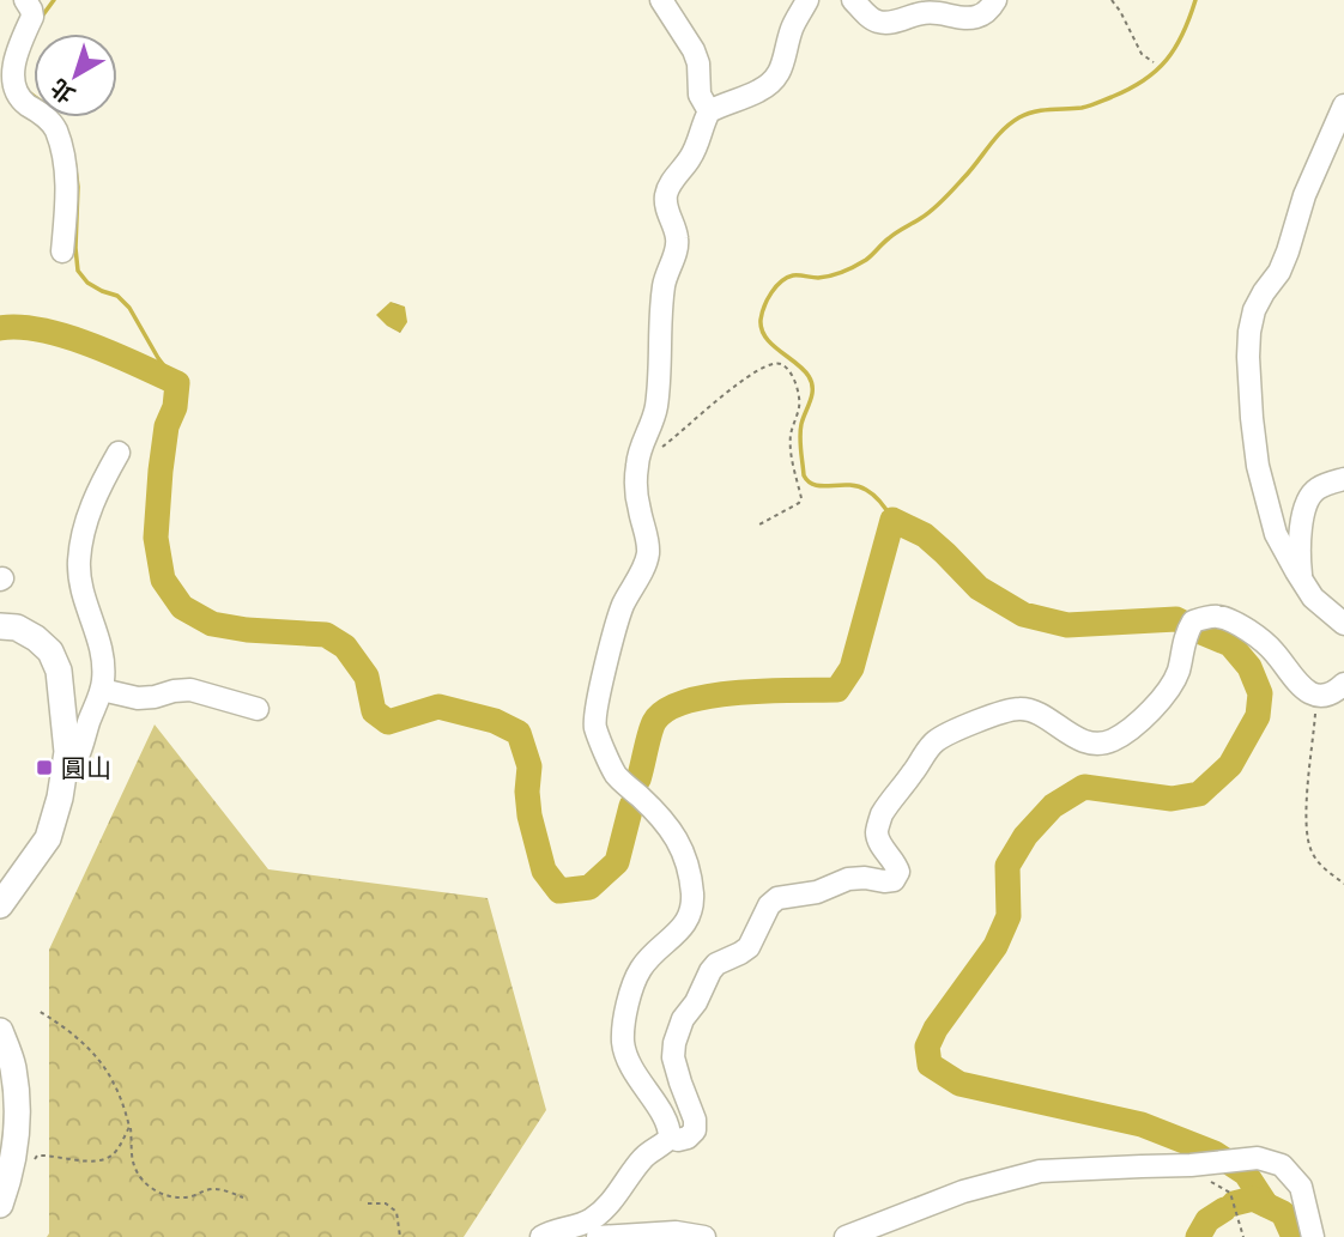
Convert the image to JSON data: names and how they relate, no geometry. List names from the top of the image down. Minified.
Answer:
{"places":{"transit":["圓山"]},"north":"bottom left"}
